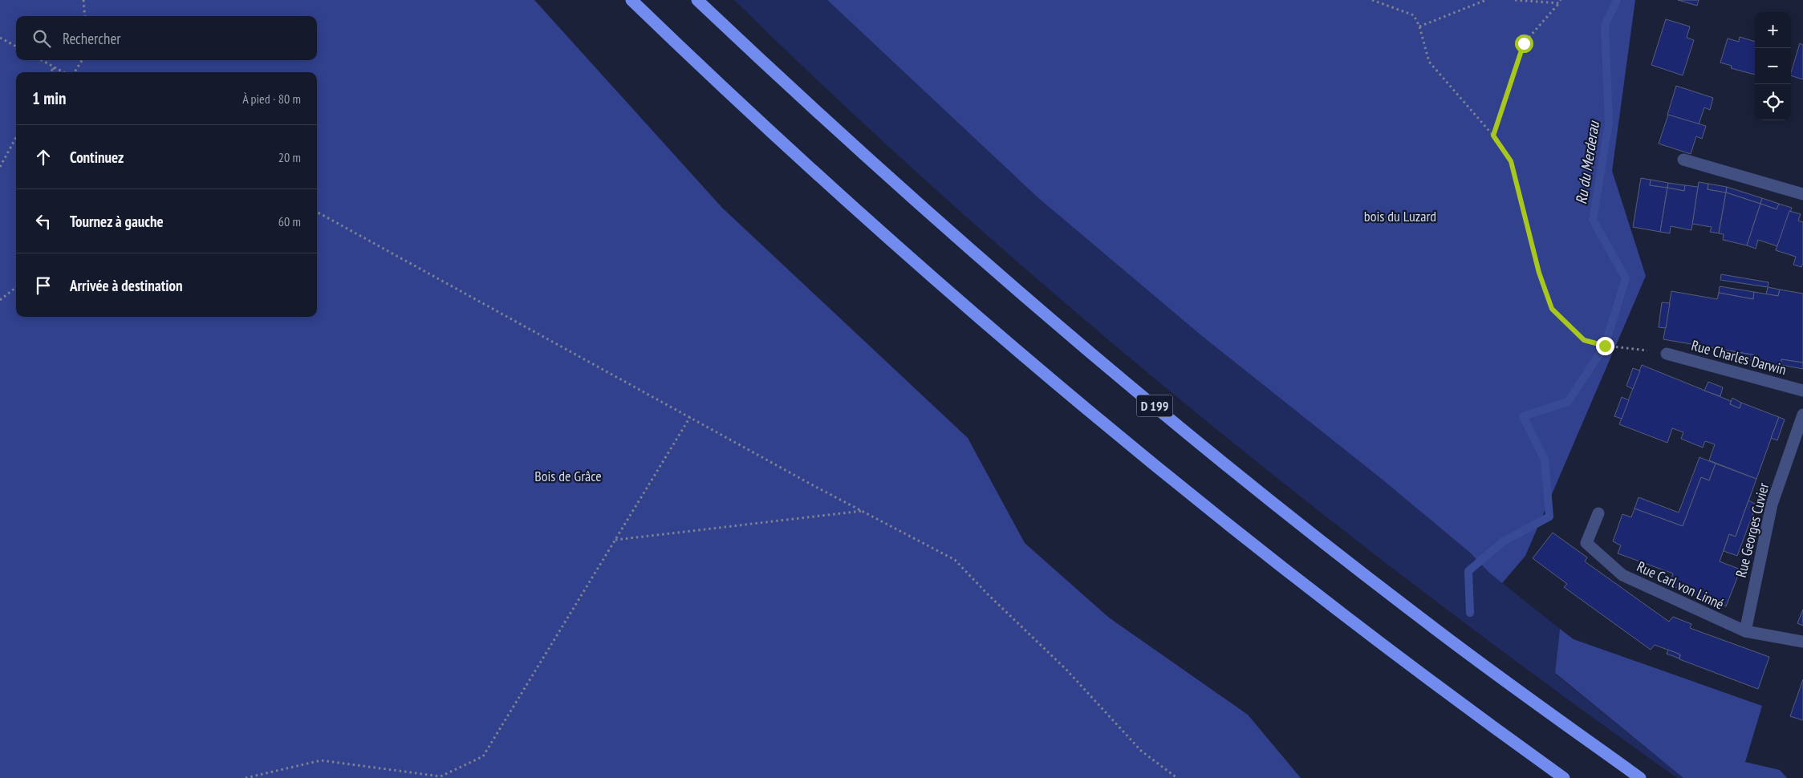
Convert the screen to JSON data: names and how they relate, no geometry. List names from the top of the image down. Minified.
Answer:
{"streets":{"highway":["D 199"],"street":["Rue Charles Darwin","Rue Georges Cuvier","Rue Carl von Linné"]},"crossings":[["Rue Georges Cuvier","Rue Carl von Linné"]],"water":["Ru du Merderau"],"parks":["bois du Luzard","Bois de Grâce"],"page":{"map_buttons":["+","−"],"search":"Rechercher","heading":["1 min","À pied · 80 m"],"list":[["Continuez","20 m"],["Tournez à gauche","60 m"],"Arrivée à destination"]}}
